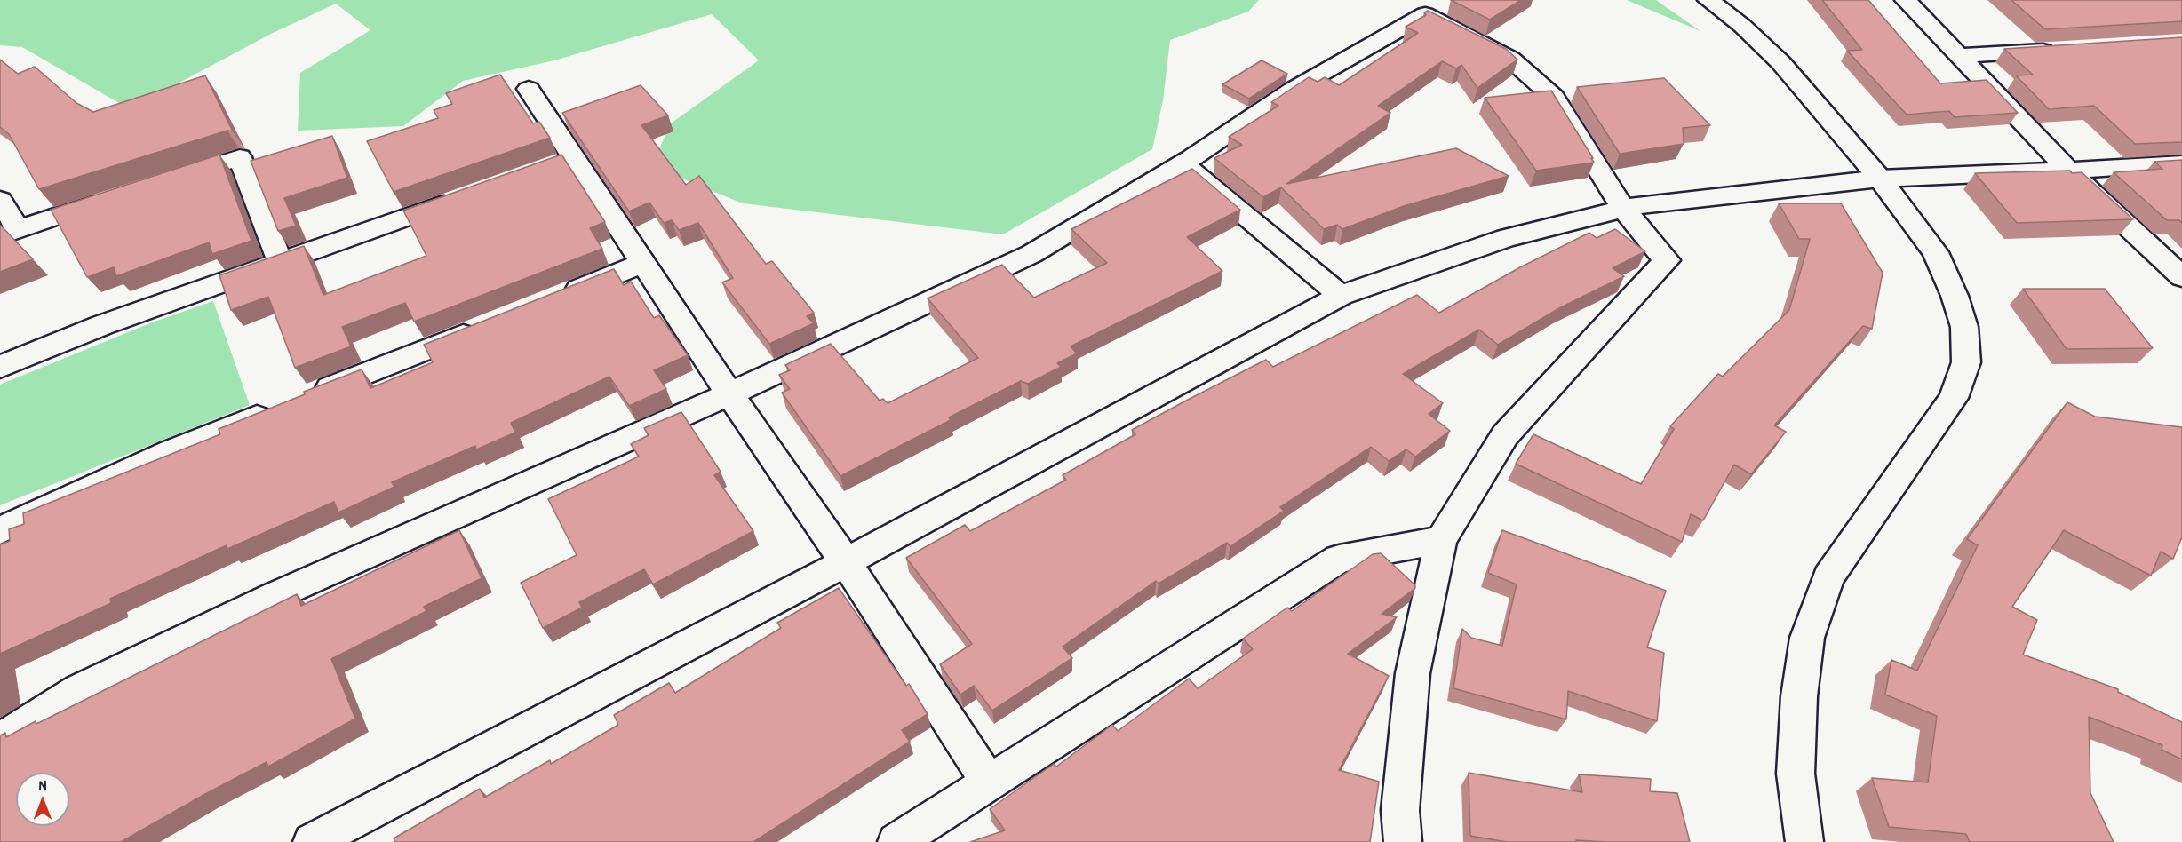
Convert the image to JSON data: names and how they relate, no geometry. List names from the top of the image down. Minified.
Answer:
{"north":"top"}
